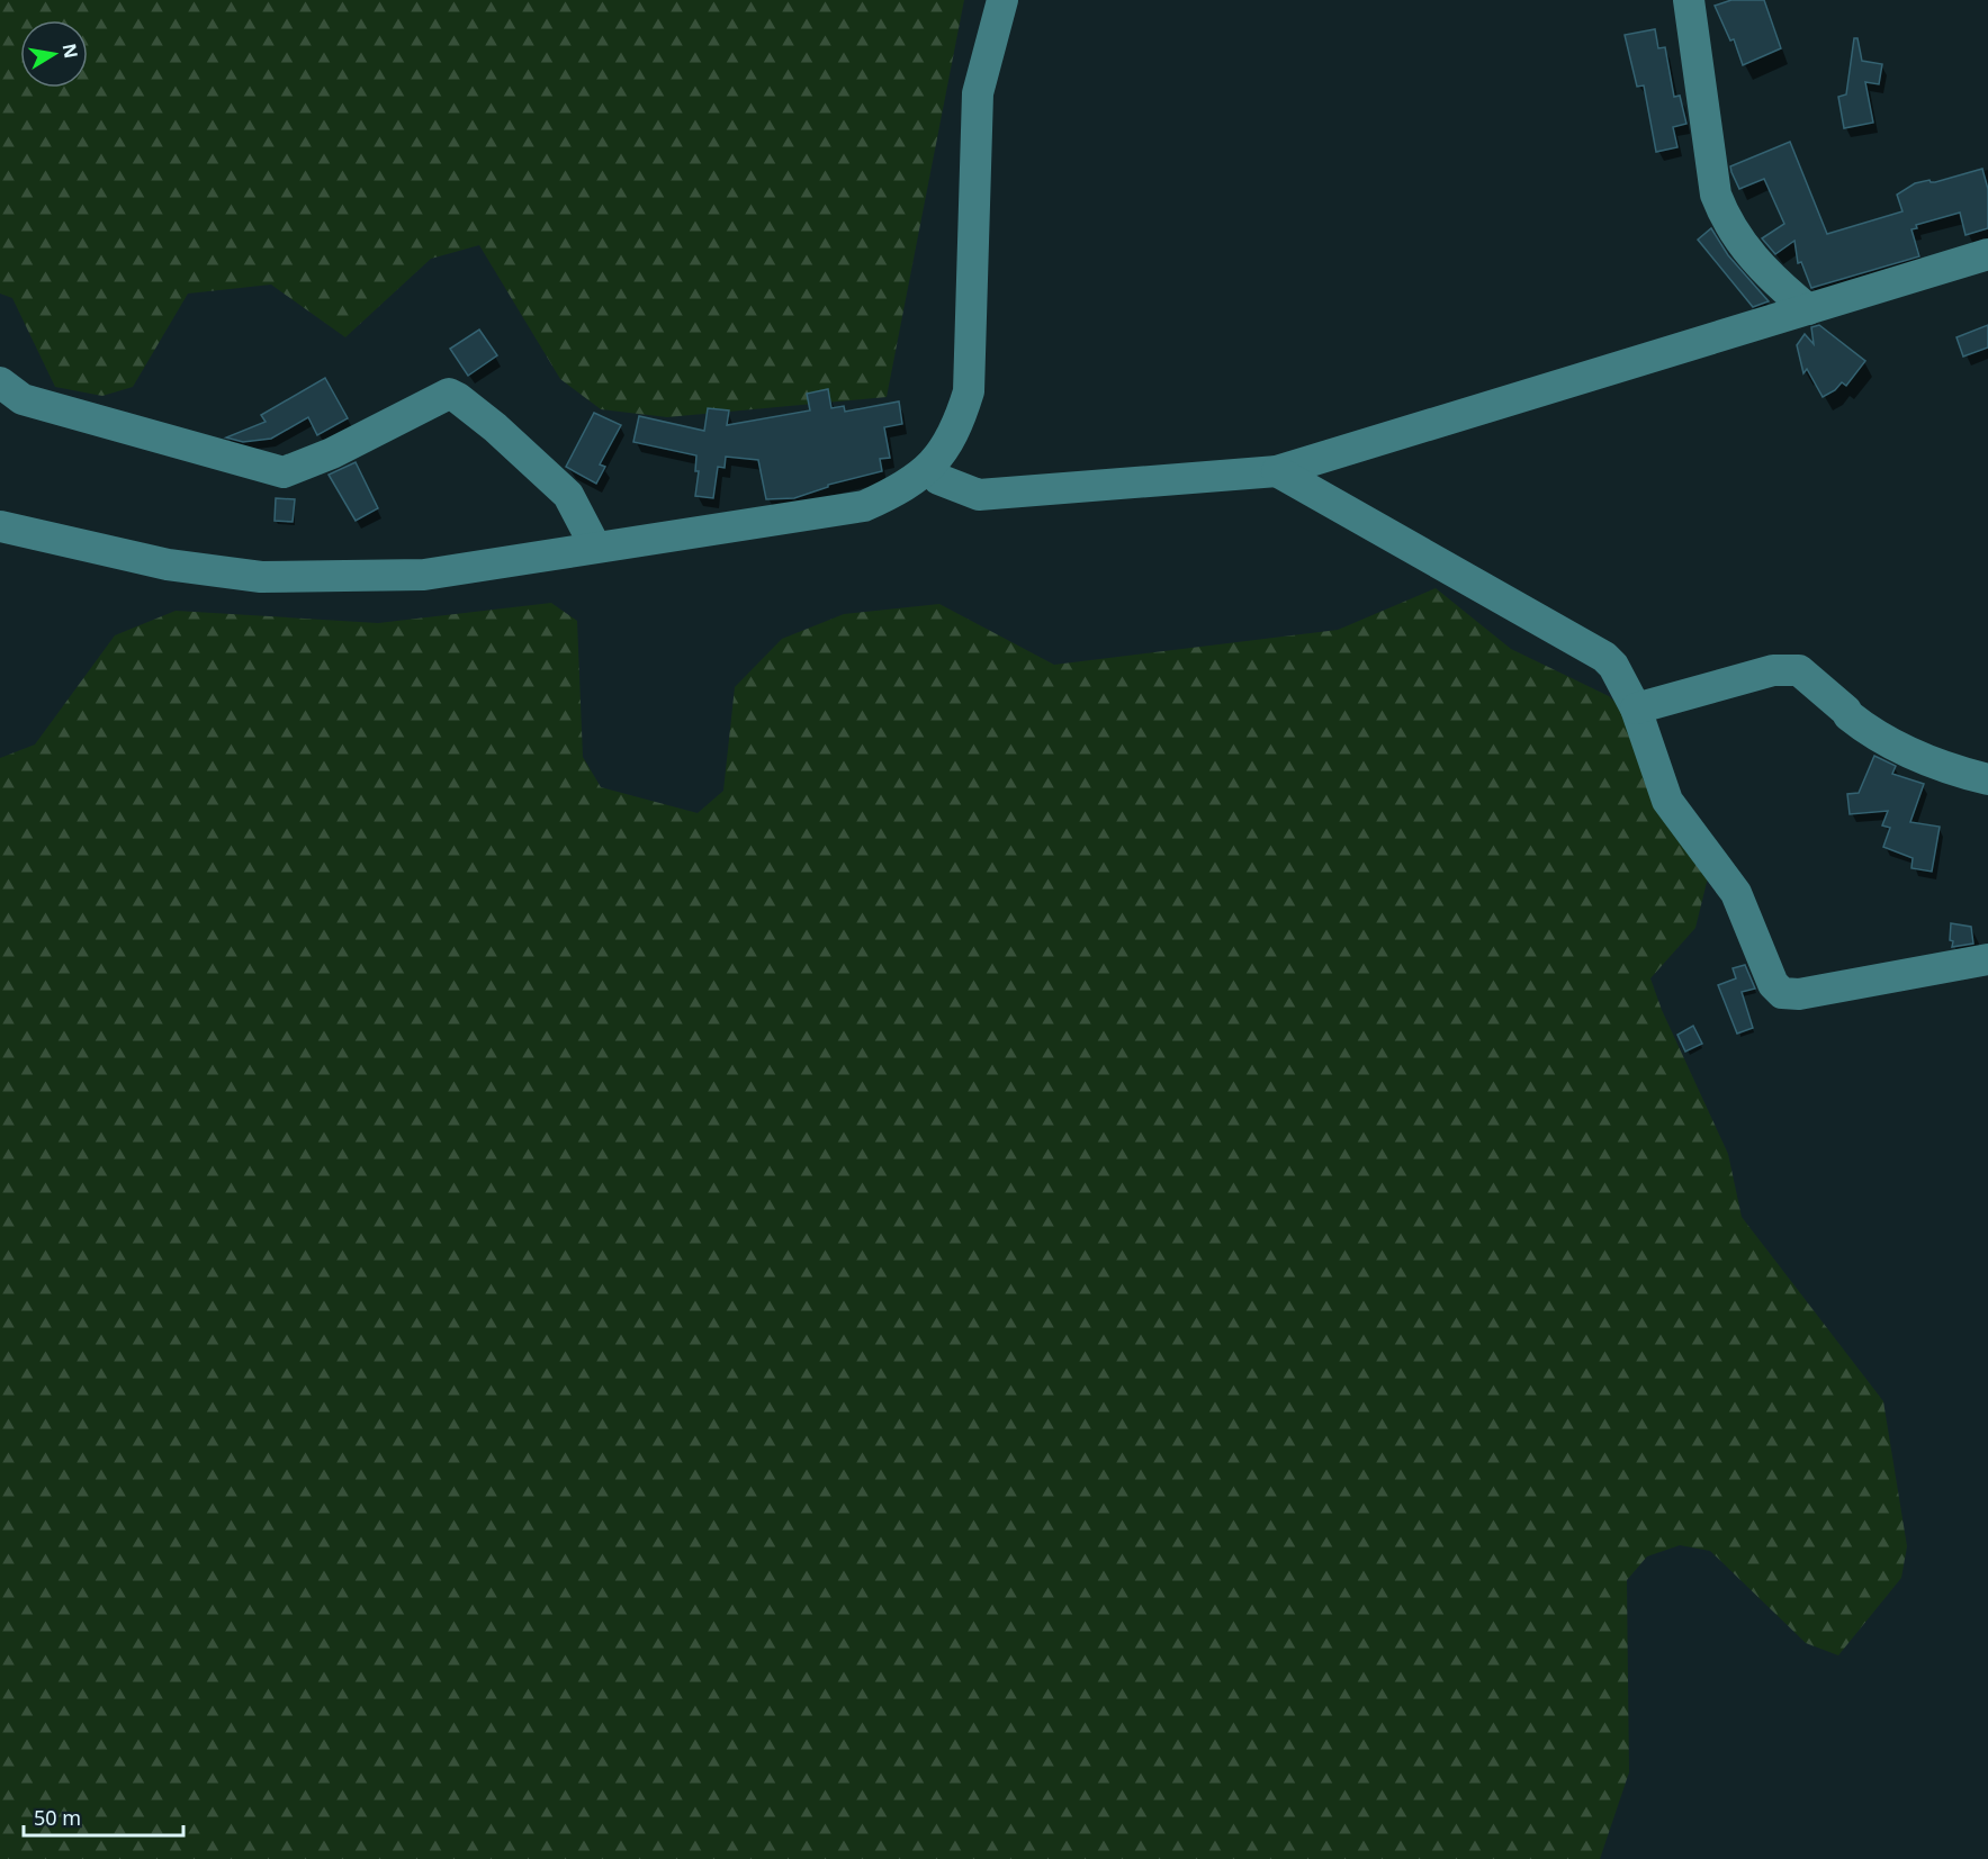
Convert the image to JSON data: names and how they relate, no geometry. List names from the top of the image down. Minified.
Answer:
{"scale_bar":"50 m","north":"right"}
